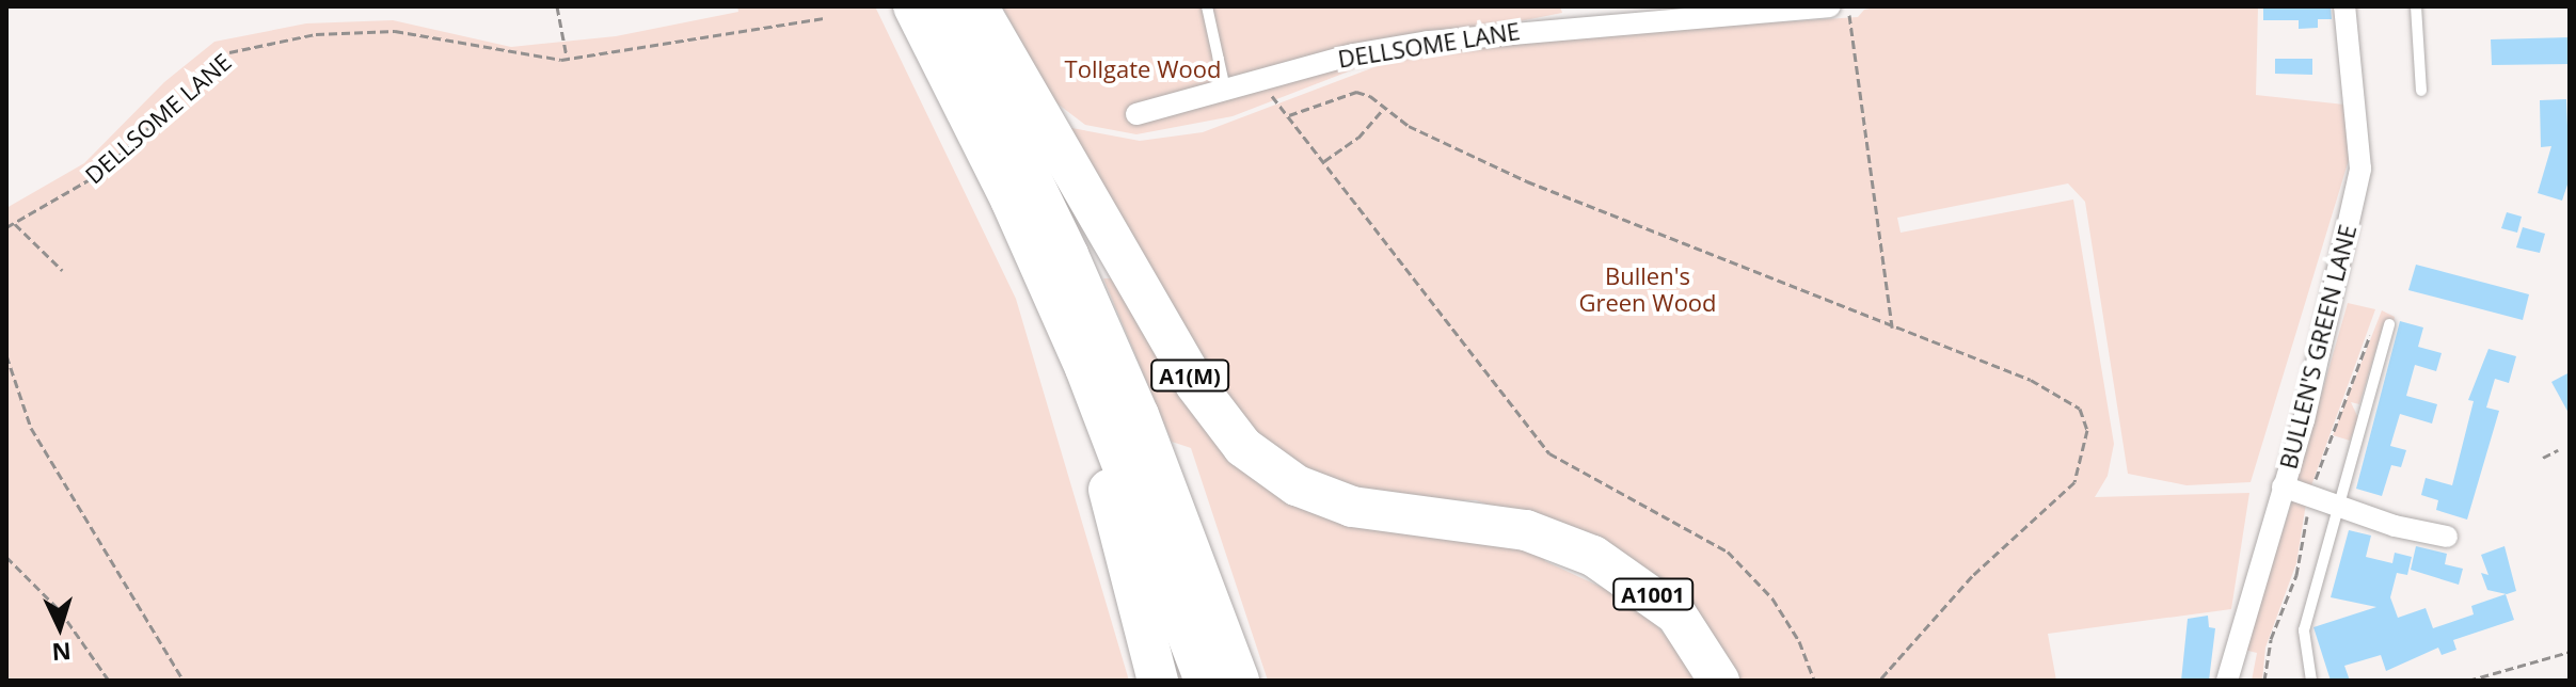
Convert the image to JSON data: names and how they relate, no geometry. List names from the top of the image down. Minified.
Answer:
{"streets":{"highway":["A1(M)","A1001"],"street":["DELLSOME LANE","BULLEN'S GREEN LANE"]},"crossings":[["A1(M)","A1001"]],"parks":["Tollgate Wood","Bullen's Green Wood"],"north":"bottom"}
